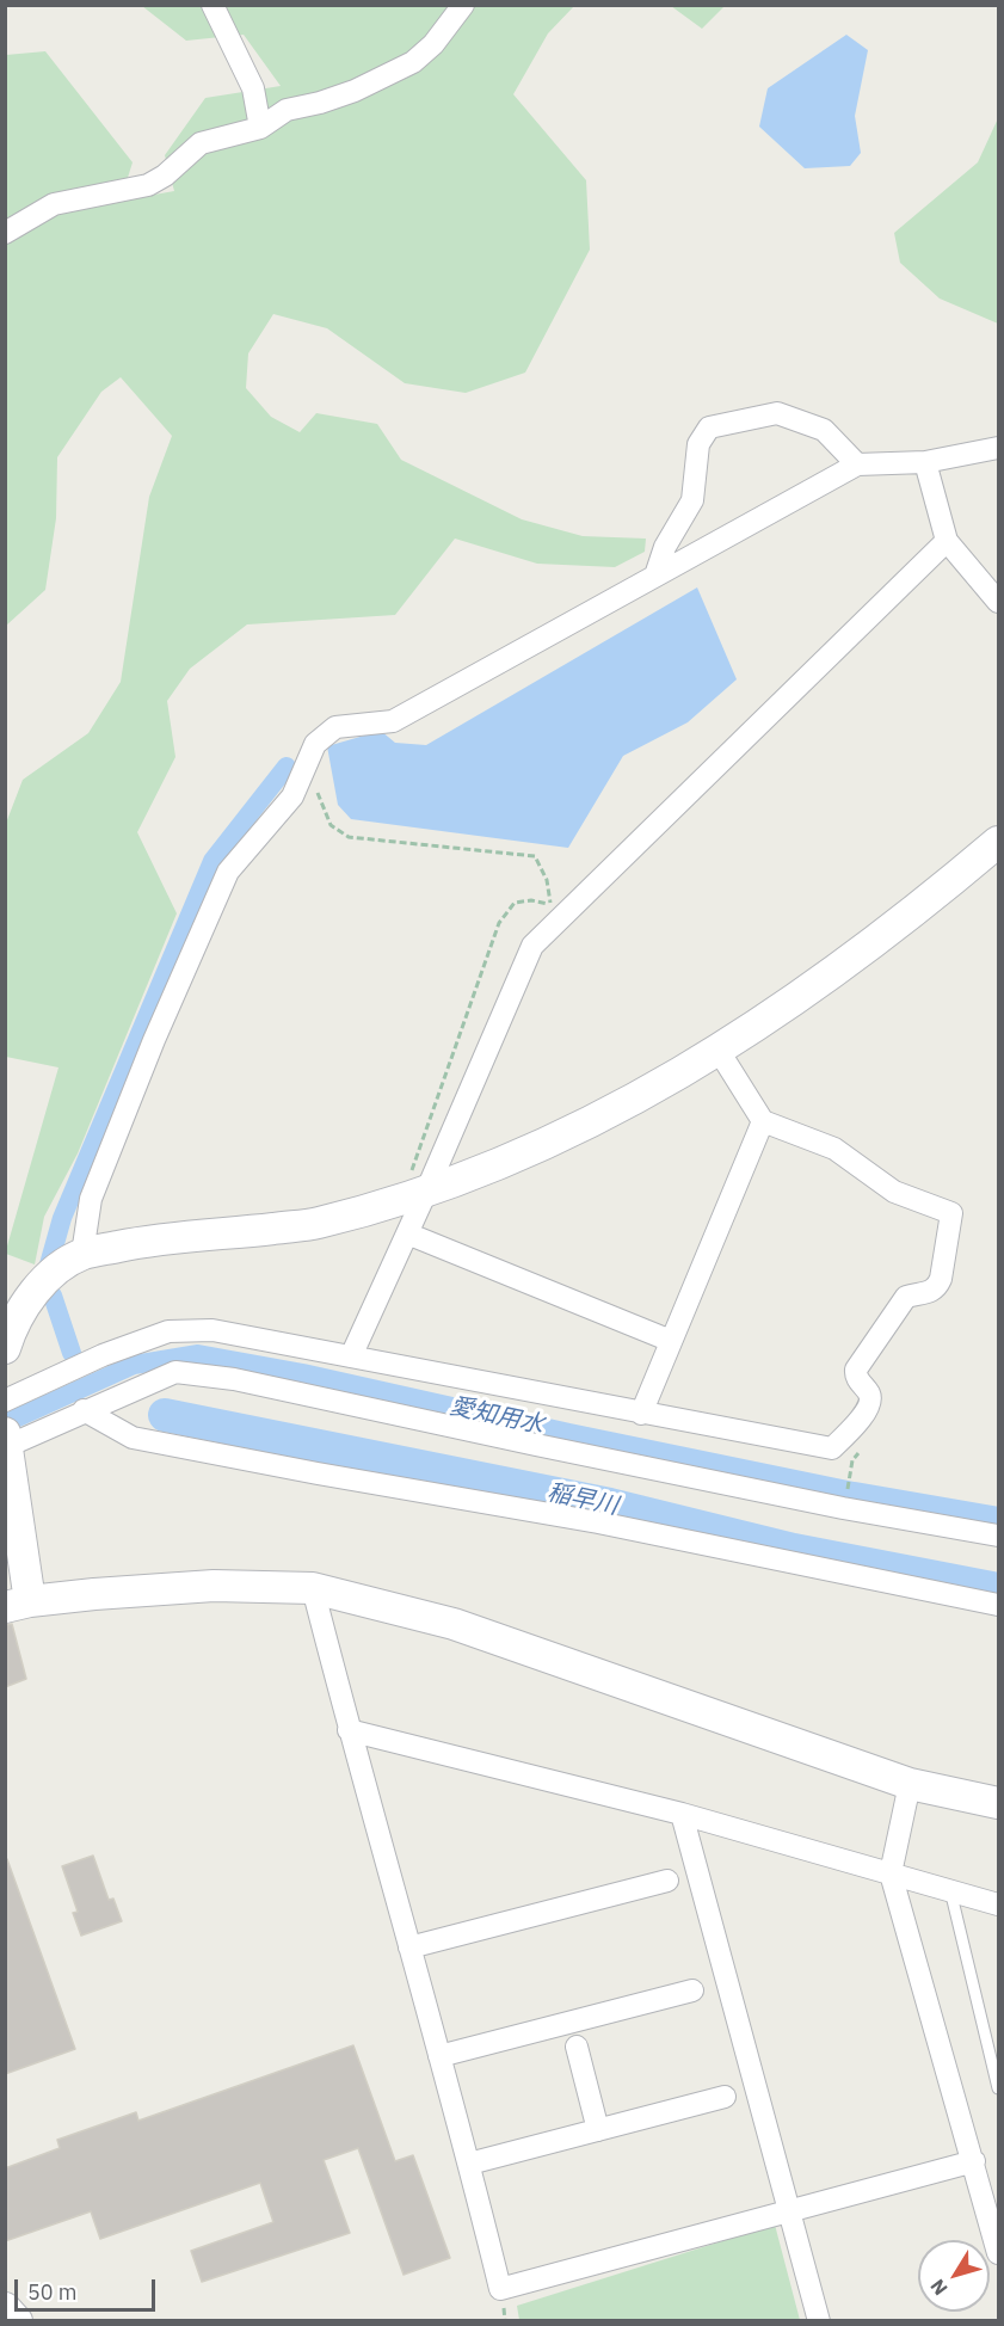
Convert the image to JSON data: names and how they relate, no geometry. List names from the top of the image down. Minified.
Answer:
{"water":["愛知用水","稲早川"],"scale_bar":"50 m","north":"bottom left"}
